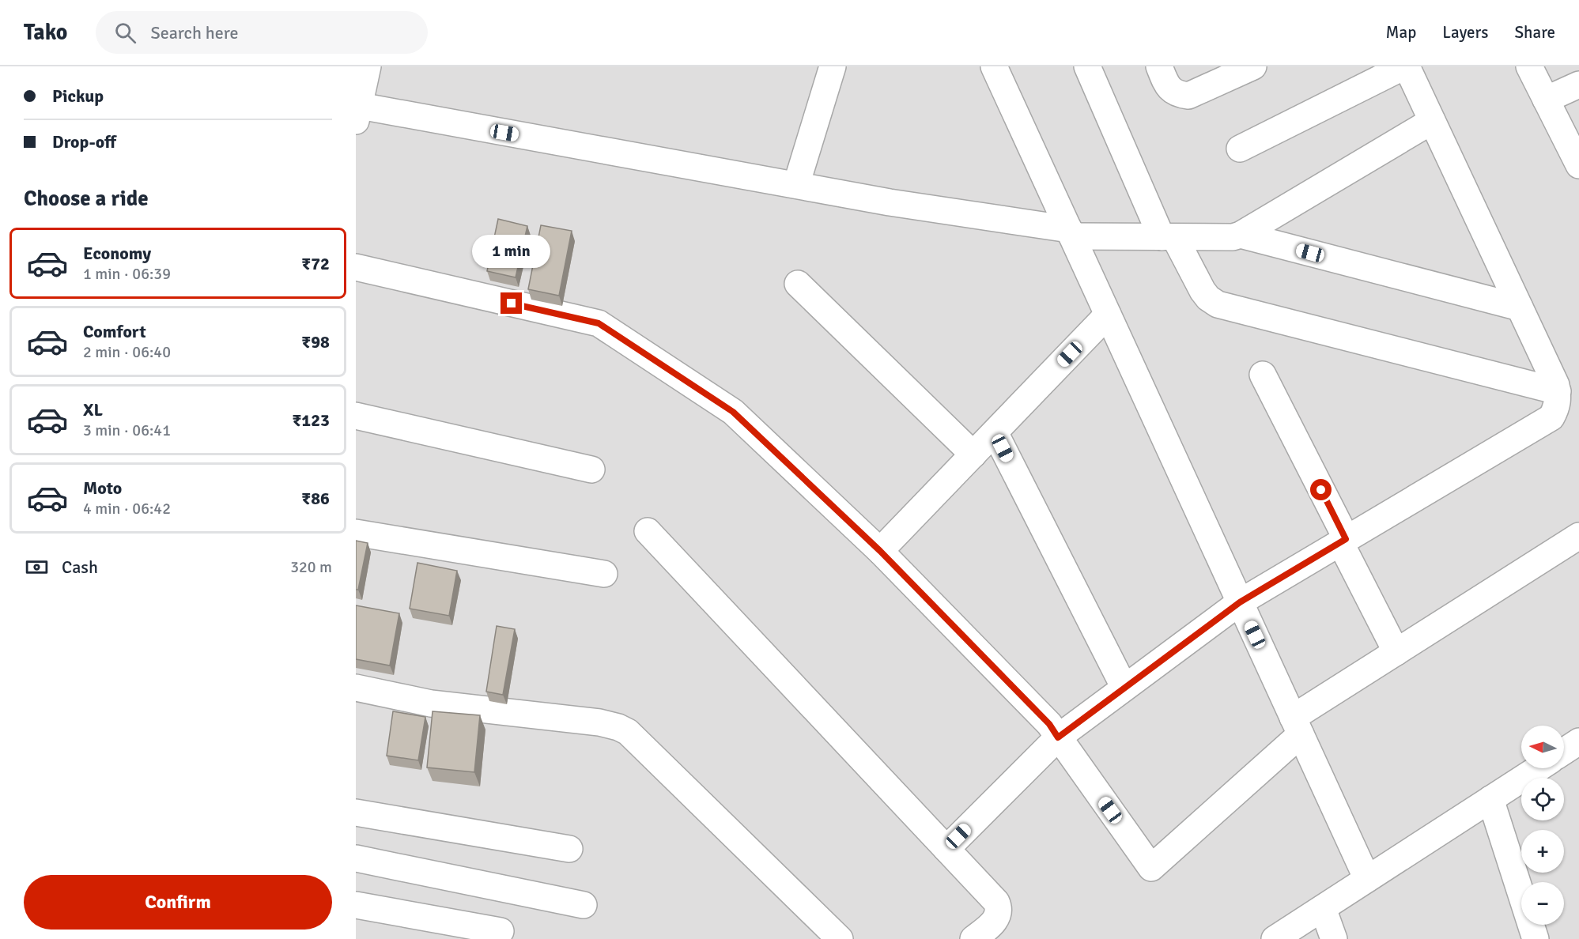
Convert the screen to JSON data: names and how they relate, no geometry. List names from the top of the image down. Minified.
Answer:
{"north":"left","page":{"header":"Tako","search":"Search here","nav":["Map","Layers","Share"],"banner":["Pickup","Drop-off"],"heading":"Choose a ride","list":[{"name":"Economy","note":"1 min · 06:39","value":"₹72"},{"name":"Comfort","note":"2 min · 06:40","value":"₹98"},{"name":"XL","note":"3 min · 06:41","value":"₹123"},{"name":"Moto","note":"4 min · 06:42","value":"₹86"}],"bubble":"1 min","pay":["Cash","320 m"],"map_buttons":["+","−"],"buttons":"Confirm"}}
